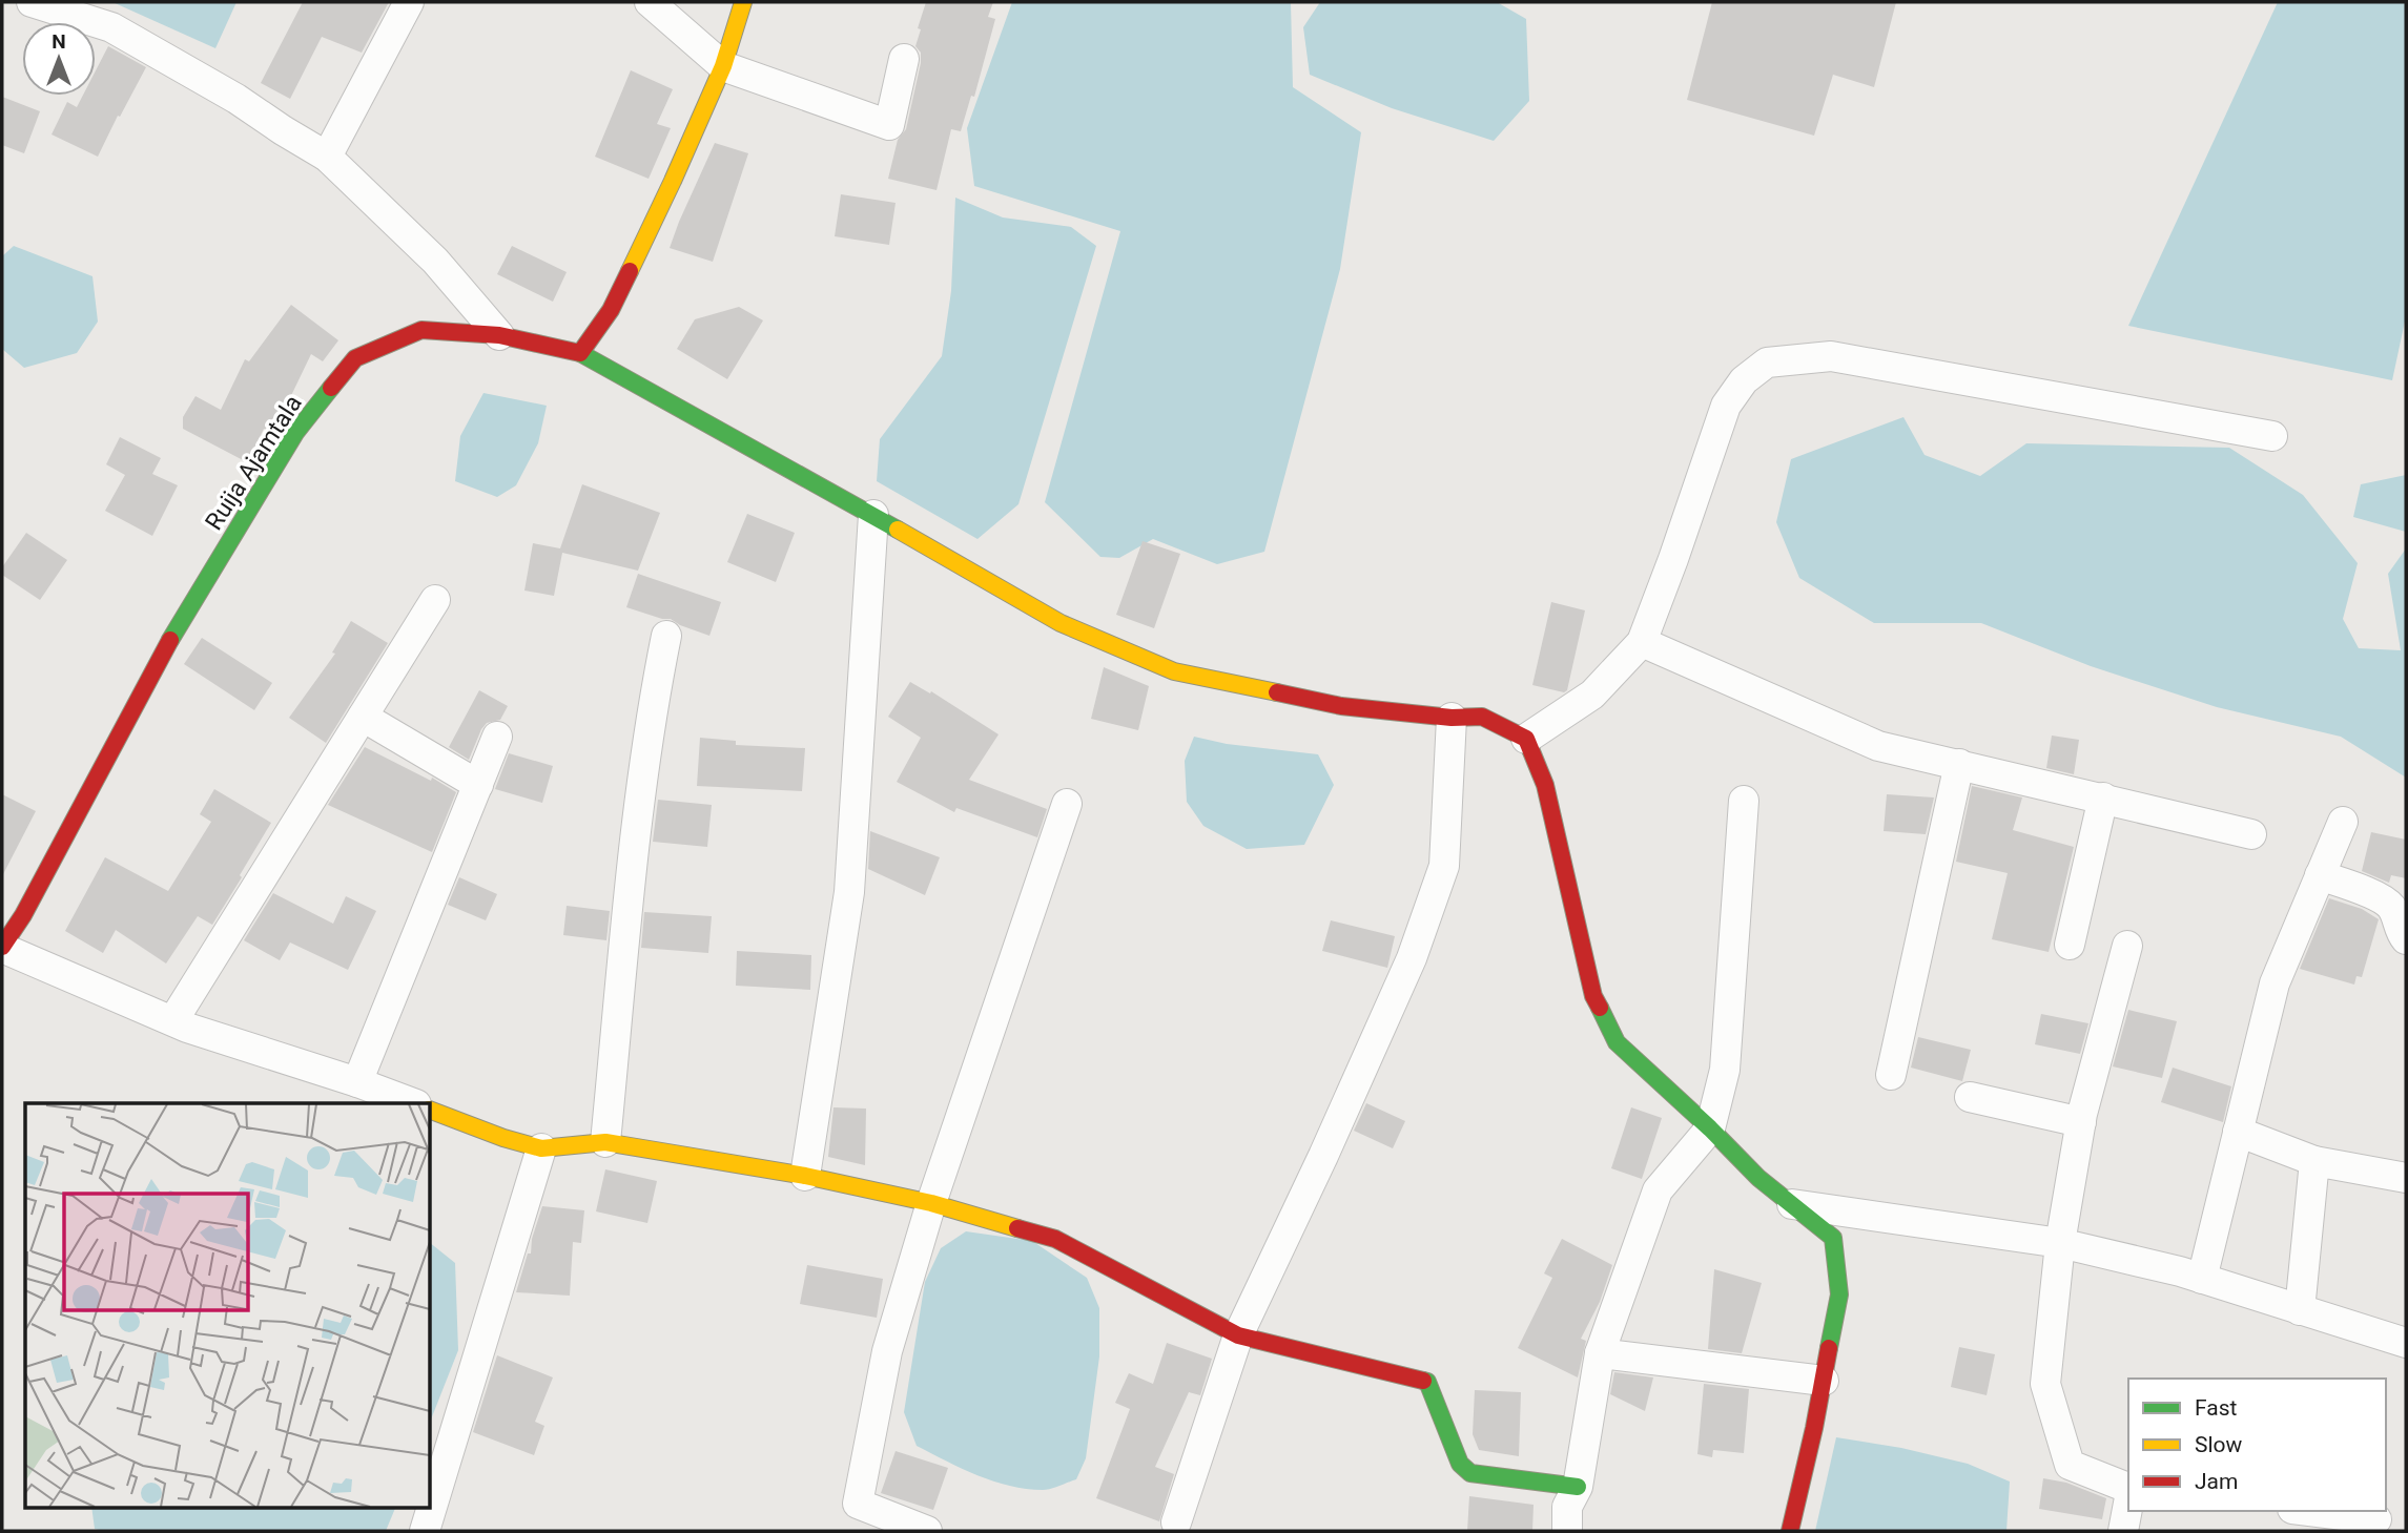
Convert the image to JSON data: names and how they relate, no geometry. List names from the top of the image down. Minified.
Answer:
{"streets":{"street":["Ruija Ajamtala"]},"legend":["Fast","Slow","Jam"],"north":"top"}
